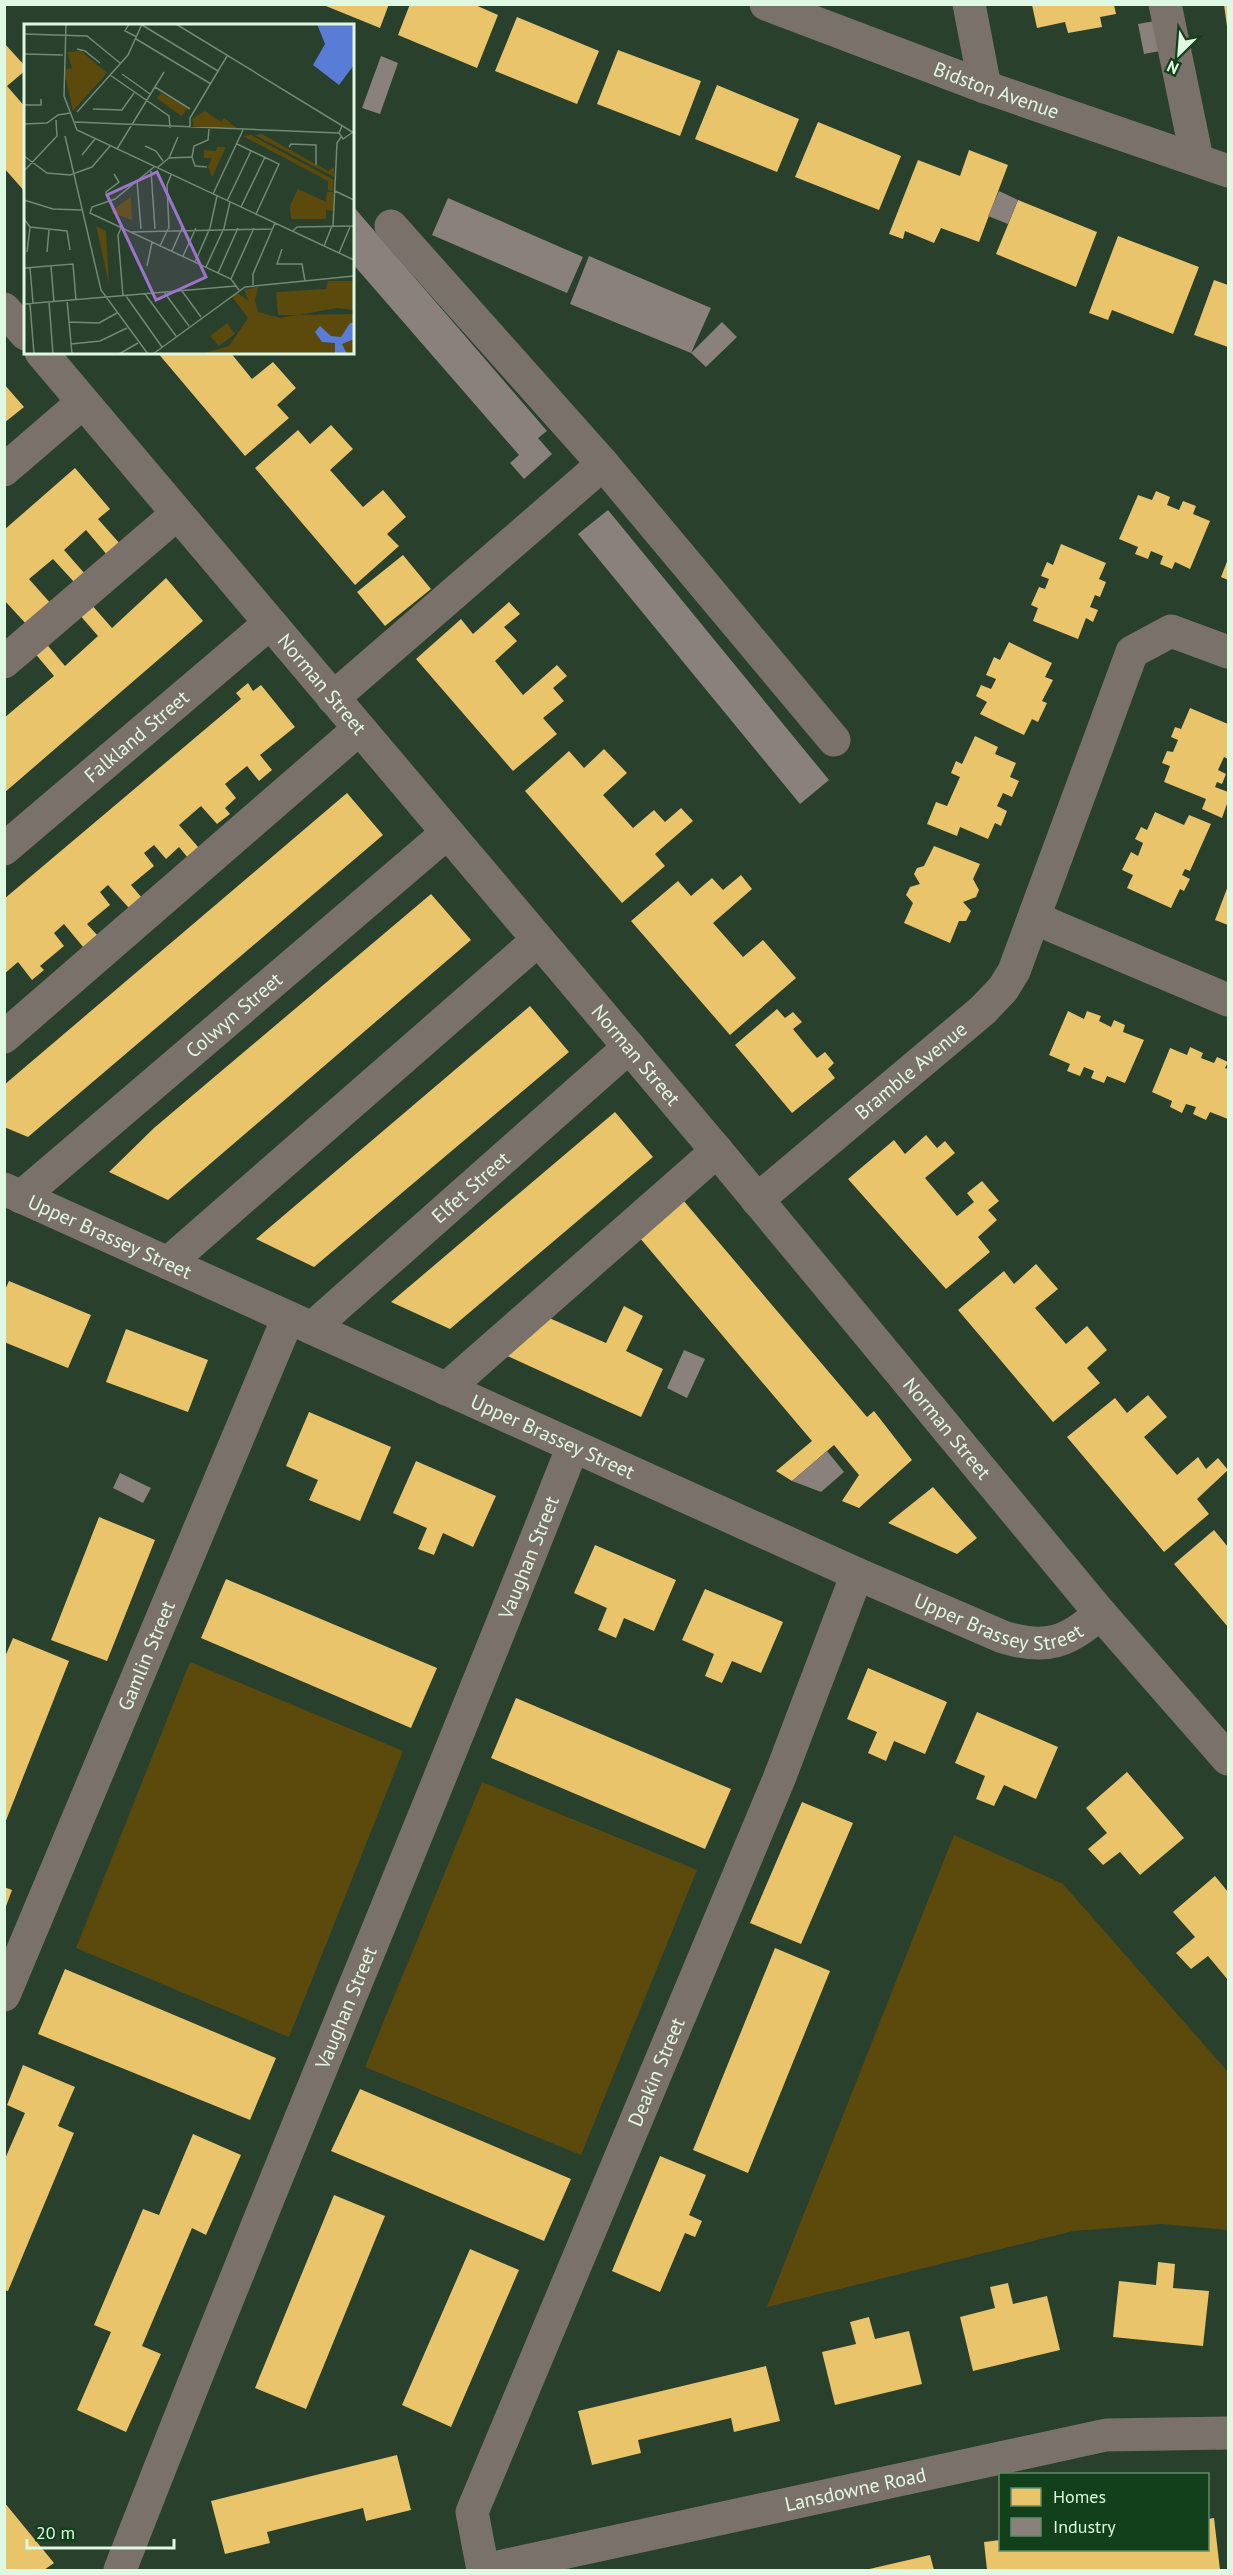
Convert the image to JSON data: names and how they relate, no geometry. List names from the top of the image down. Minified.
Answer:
{"streets":{"street":["Bidston Avenue","Norman Street","Falkland Street","Colwyn Street","Bramble Avenue","Elfet Street","Upper Brassey Street","Vaughan Street","Gamlin Street","Deakin Street","Lansdowne Road"]},"crossings":[["Norman Street","Falkland Street"],["Norman Street","Colwyn Street"],["Norman Street","Bramble Avenue"],["Norman Street","Elfet Street"],["Norman Street","Upper Brassey Street"],["Colwyn Street","Upper Brassey Street"],["Elfet Street","Upper Brassey Street"],["Elfet Street","Gamlin Street"],["Upper Brassey Street","Vaughan Street"],["Upper Brassey Street","Gamlin Street"],["Upper Brassey Street","Deakin Street"],["Deakin Street","Lansdowne Road"]],"legend":["Homes","Industry"],"scale_bar":"20 m","north":"bottom left"}
